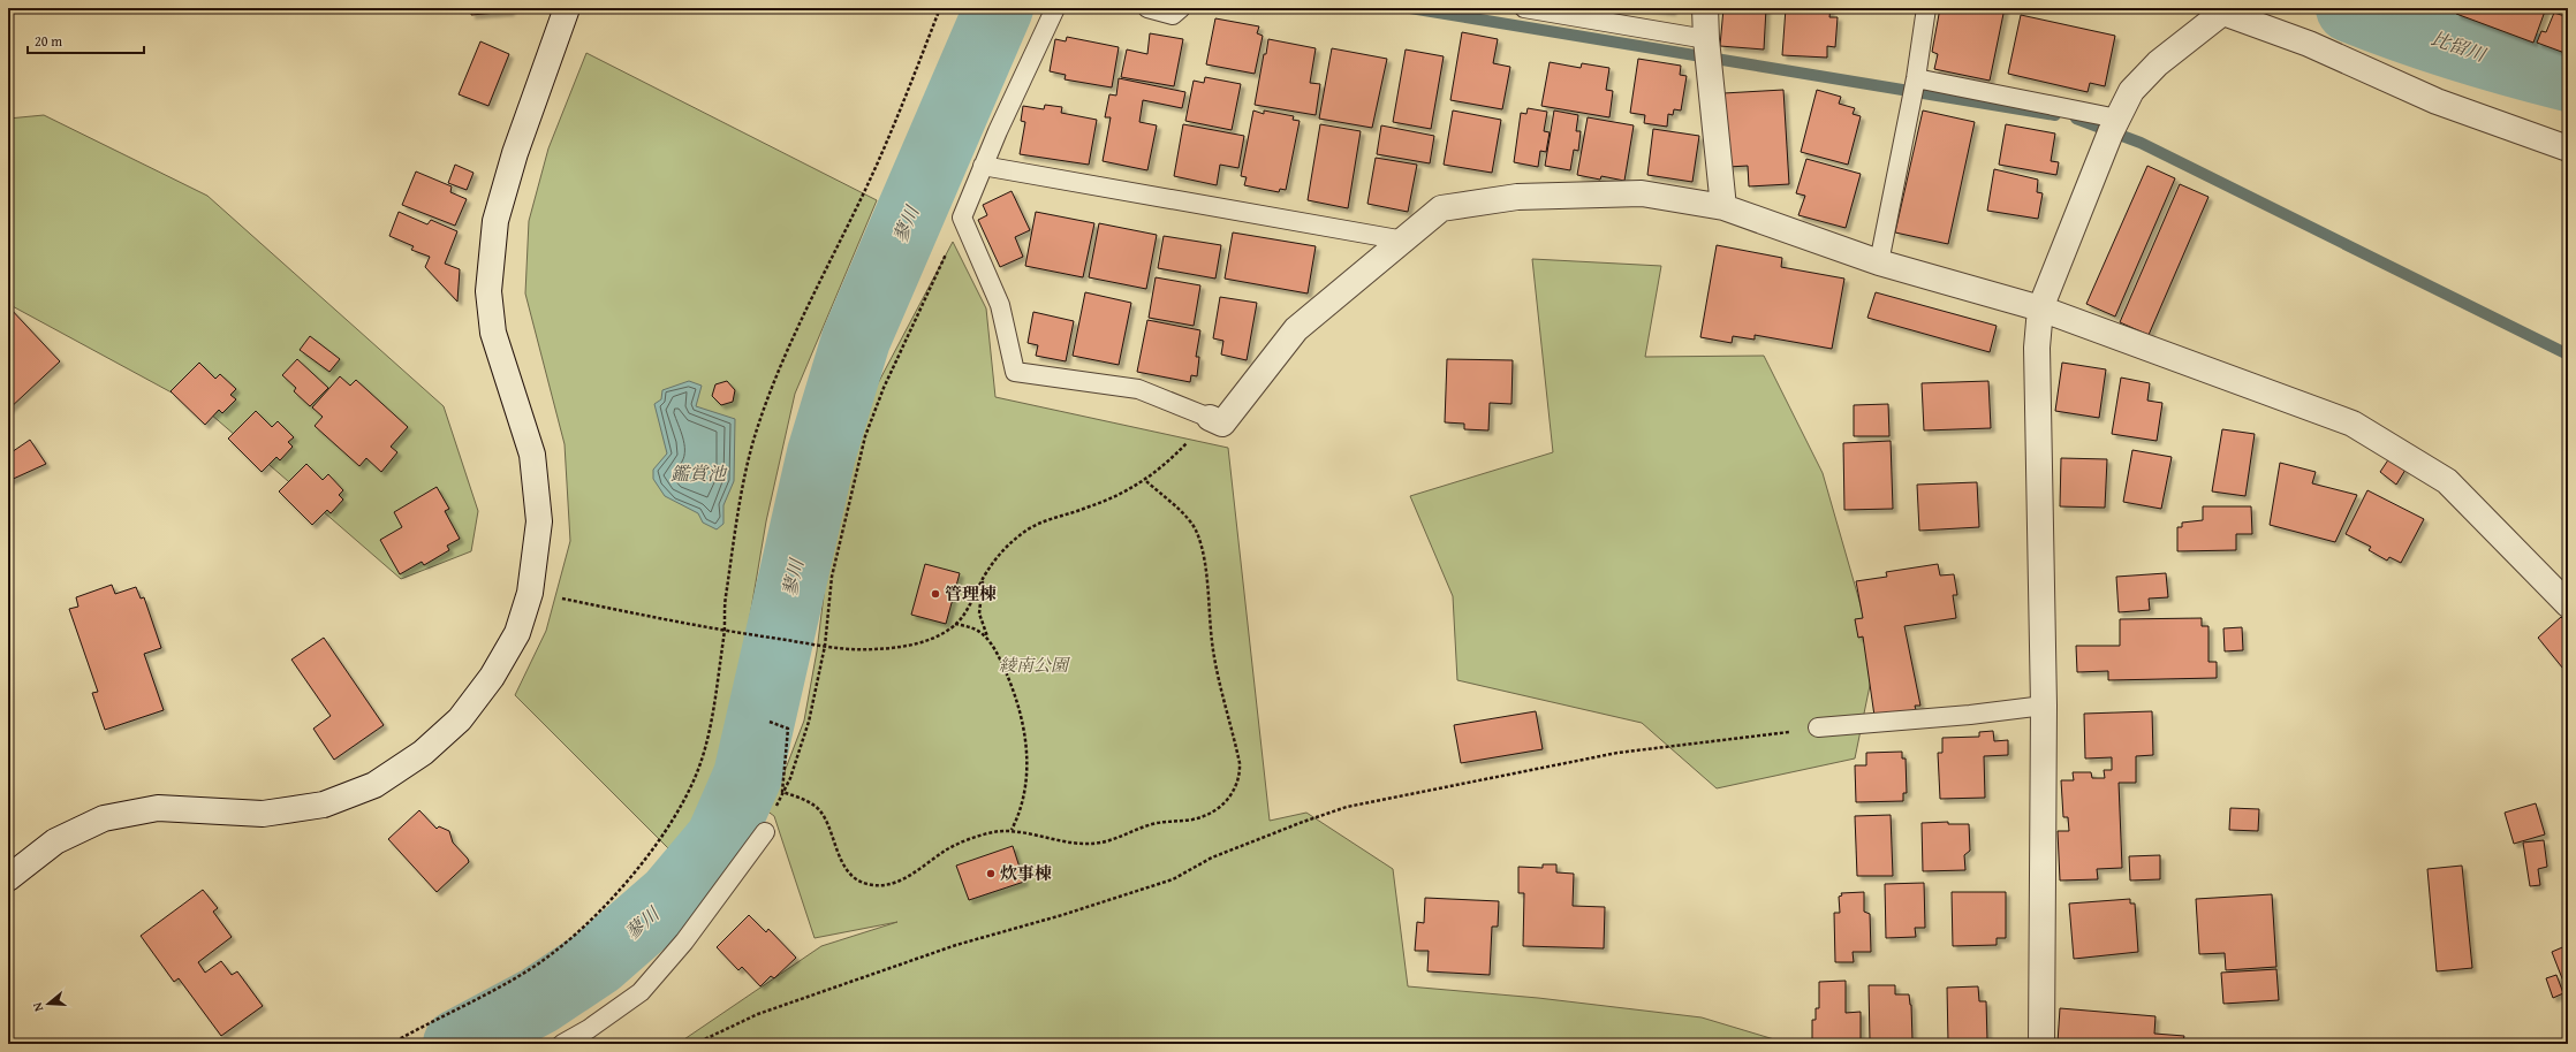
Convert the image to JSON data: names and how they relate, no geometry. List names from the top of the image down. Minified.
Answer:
{"water":["比留川","蓼川","鑑賞池"],"parks":["綾南公園"],"places":["管理棟","炊事棟"],"scale_bar":"20 m","north":"left"}
